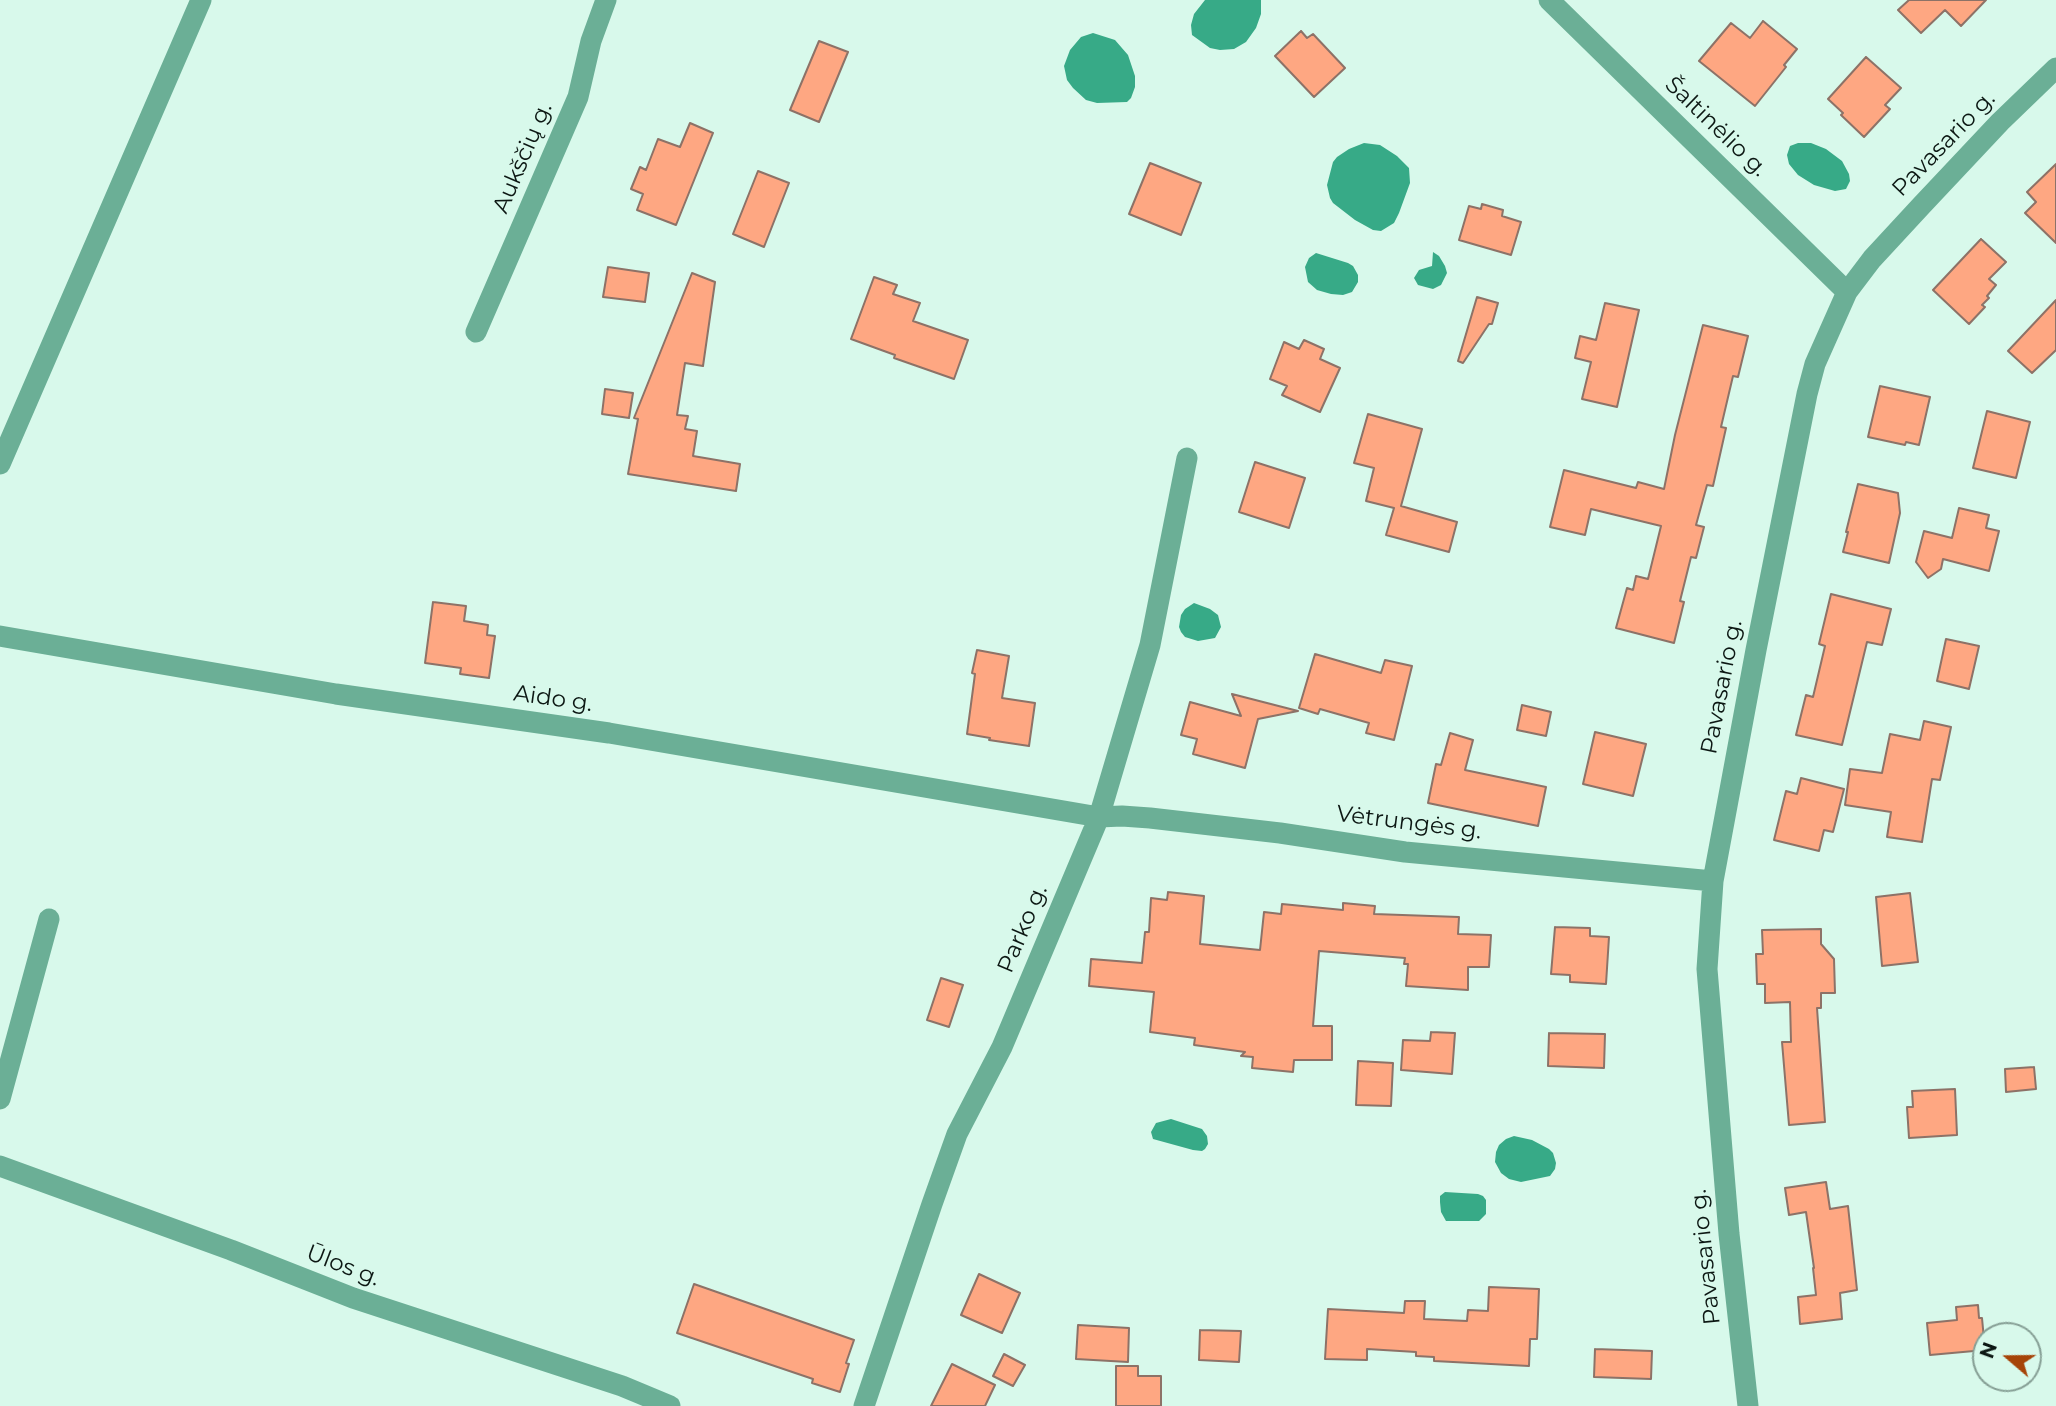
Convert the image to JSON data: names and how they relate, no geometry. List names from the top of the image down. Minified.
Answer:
{"streets":{"street":["Šaltinėlio g.","Pavasario g.","Aukščių g.","Aido g.","Vėtrungės g.","Parko g.","Ūlos g."]},"crossings":[["Šaltinėlio g.","Pavasario g."],["Pavasario g.","Vėtrungės g."],["Aido g.","Vėtrungės g."],["Aido g.","Parko g."],["Vėtrungės g.","Parko g."]],"north":"left"}
